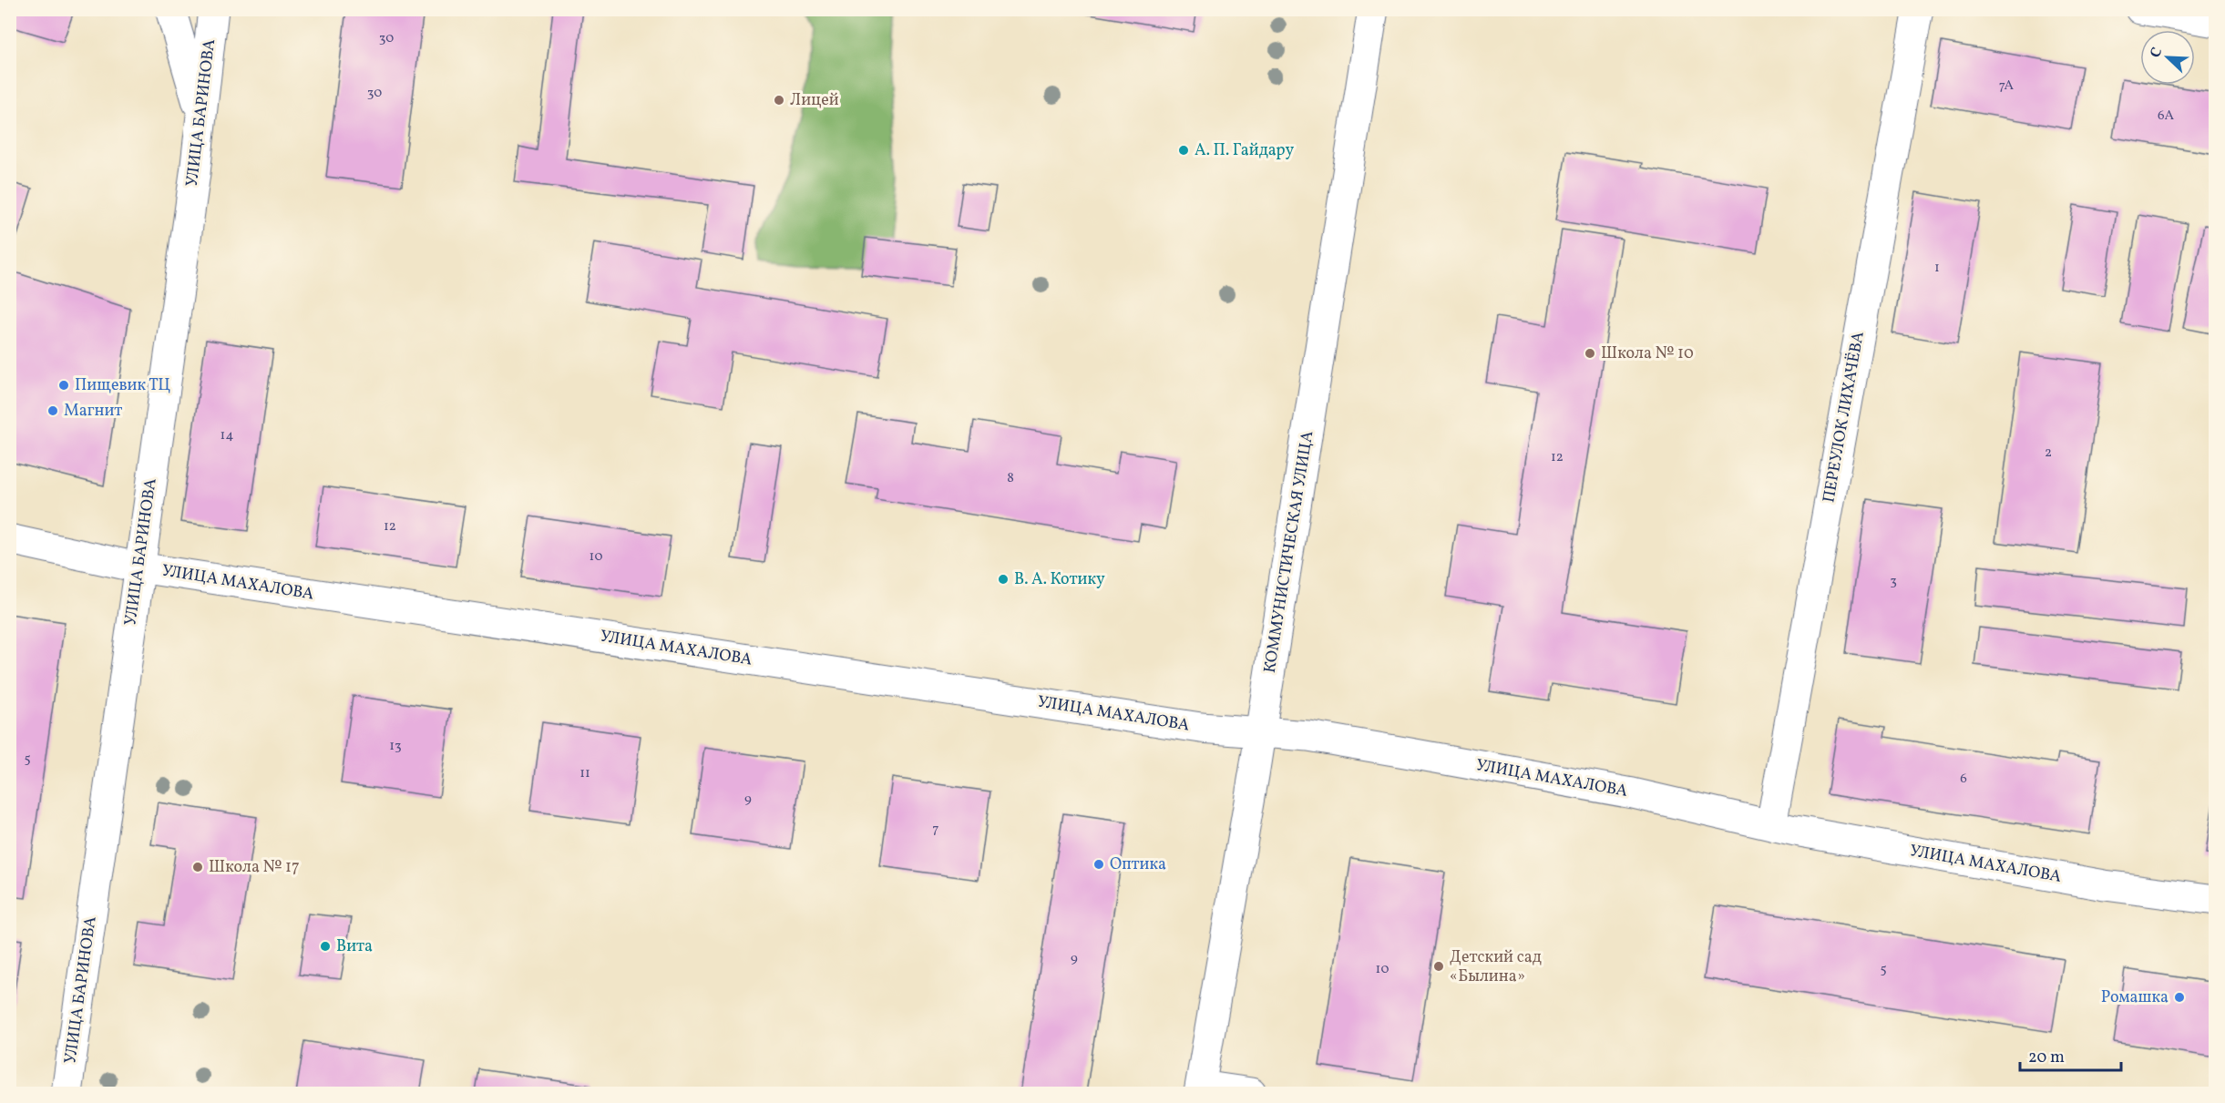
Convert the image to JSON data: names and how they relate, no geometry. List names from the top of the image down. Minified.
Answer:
{"streets":{"street":["УЛИЦА БАРИНОВА","ПЕРЕУЛОК ЛИХАЧЁВА","КОММУНИСТИЧЕСКАЯ УЛИЦА","УЛИЦА МАХАЛОВА"]},"crossings":[["УЛИЦА БАРИНОВА","УЛИЦА МАХАЛОВА"],["ПЕРЕУЛОК ЛИХАЧЁВА","УЛИЦА МАХАЛОВА"],["КОММУНИСТИЧЕСКАЯ УЛИЦА","УЛИЦА МАХАЛОВА"]],"places":["Лицей","А. П. Гайдару","Школа № 10","Пищевик ТЦ","Магнит","В. А. Котику","Оптика","Школа № 17","Вита","Детский сад «Былина»","Ромашка"],"house_numbers":["30","7А","30","6А","1","14","2","12","8","12","10","3","13","5","11","6","9","7","9","10","5"],"scale_bar":"20 m","north":"top left"}
